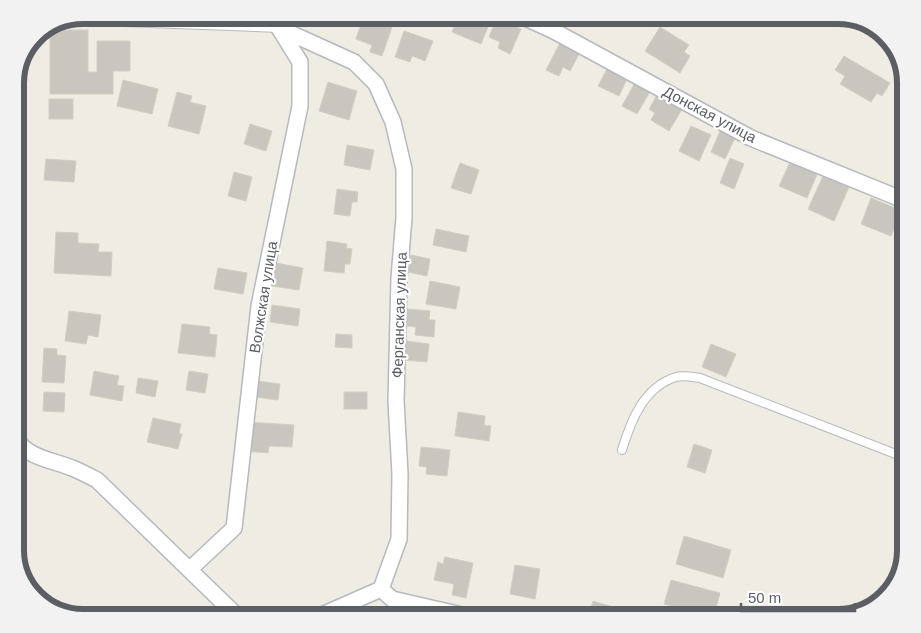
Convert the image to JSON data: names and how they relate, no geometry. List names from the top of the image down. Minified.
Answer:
{"streets":{"street":["Донская улица","Волжская улица","Ферганская улица"]},"scale_bar":"50 m"}
